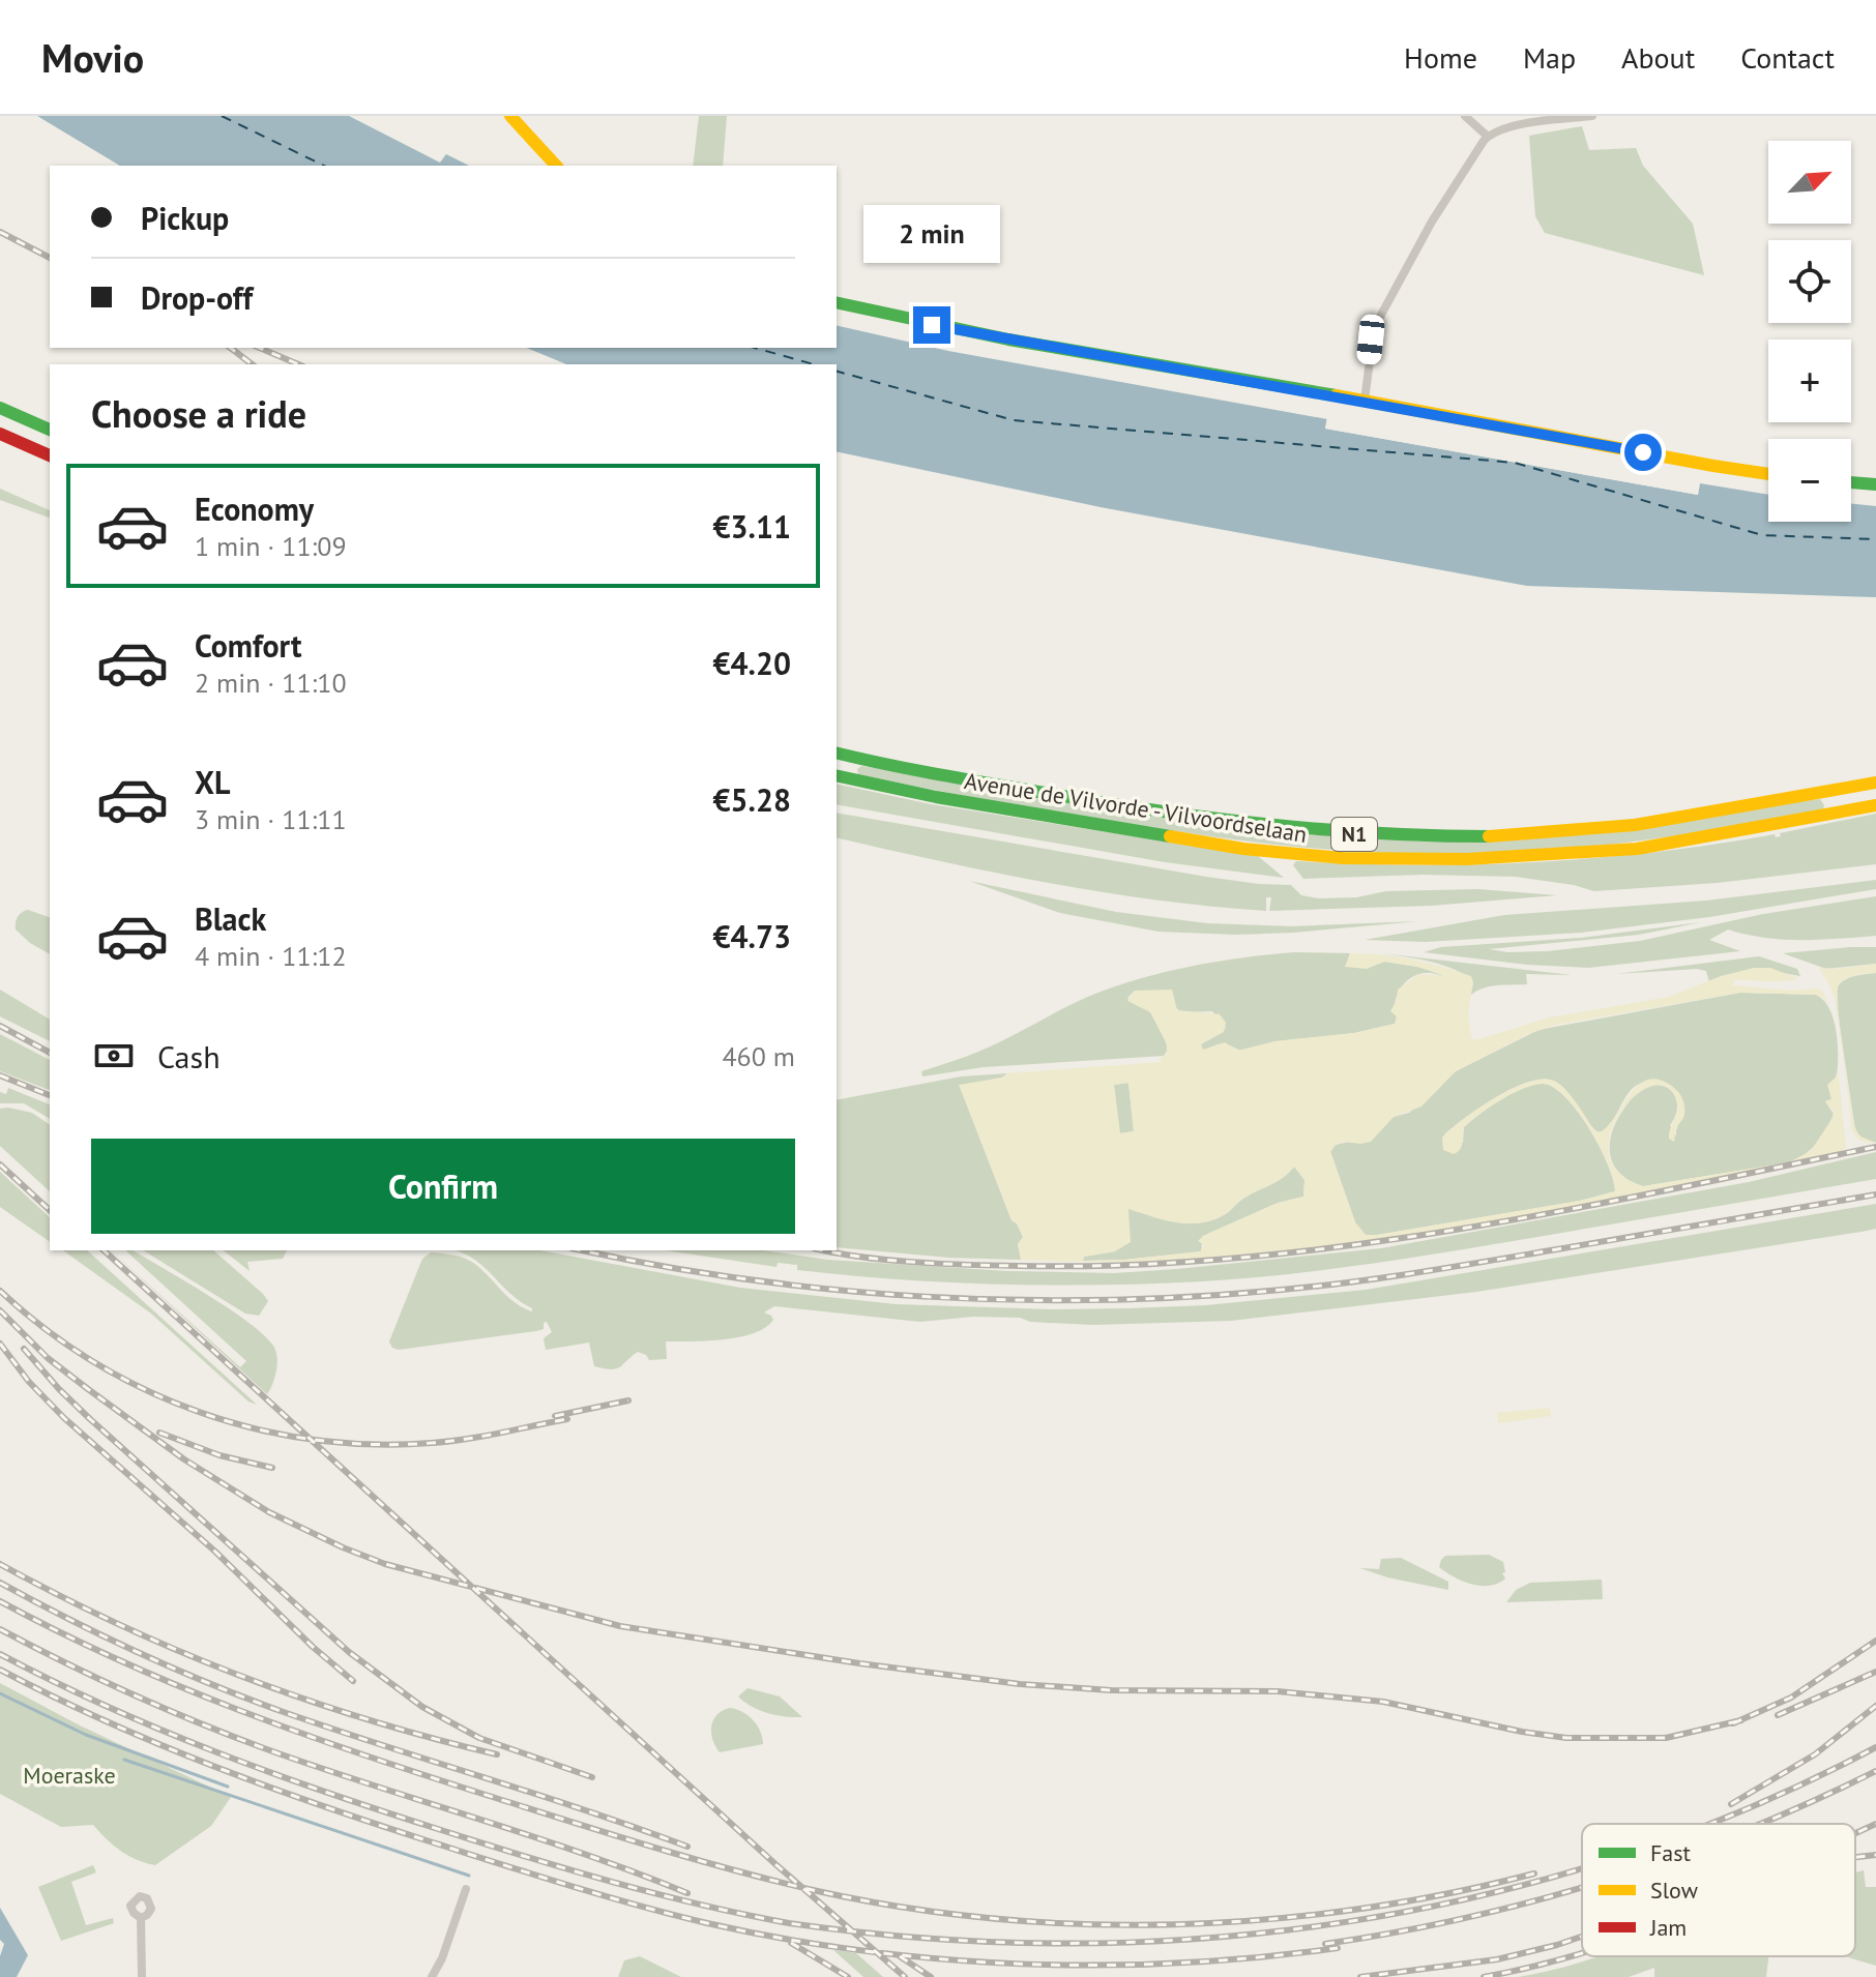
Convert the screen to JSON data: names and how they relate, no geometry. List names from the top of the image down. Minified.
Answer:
{"streets":{"main road":["Avenue de Vilvorde - Vilvoordselaan","N1"]},"parks":["Moeraske"],"legend":["Fast","Slow","Jam"],"north":"top right","page":{"header":"Movio","nav":["Home","Map","About","Contact"],"map_buttons":["+","−"],"banner":["Pickup","Drop-off"],"bubble":"2 min","heading":"Choose a ride","list":[{"name":"Economy","note":"1 min · 11:09","value":"€3.11"},{"name":"Comfort","note":"2 min · 11:10","value":"€4.20"},{"name":"XL","note":"3 min · 11:11","value":"€5.28"},{"name":"Black","note":"4 min · 11:12","value":"€4.73"}],"pay":["Cash","460 m"],"buttons":"Confirm"}}
